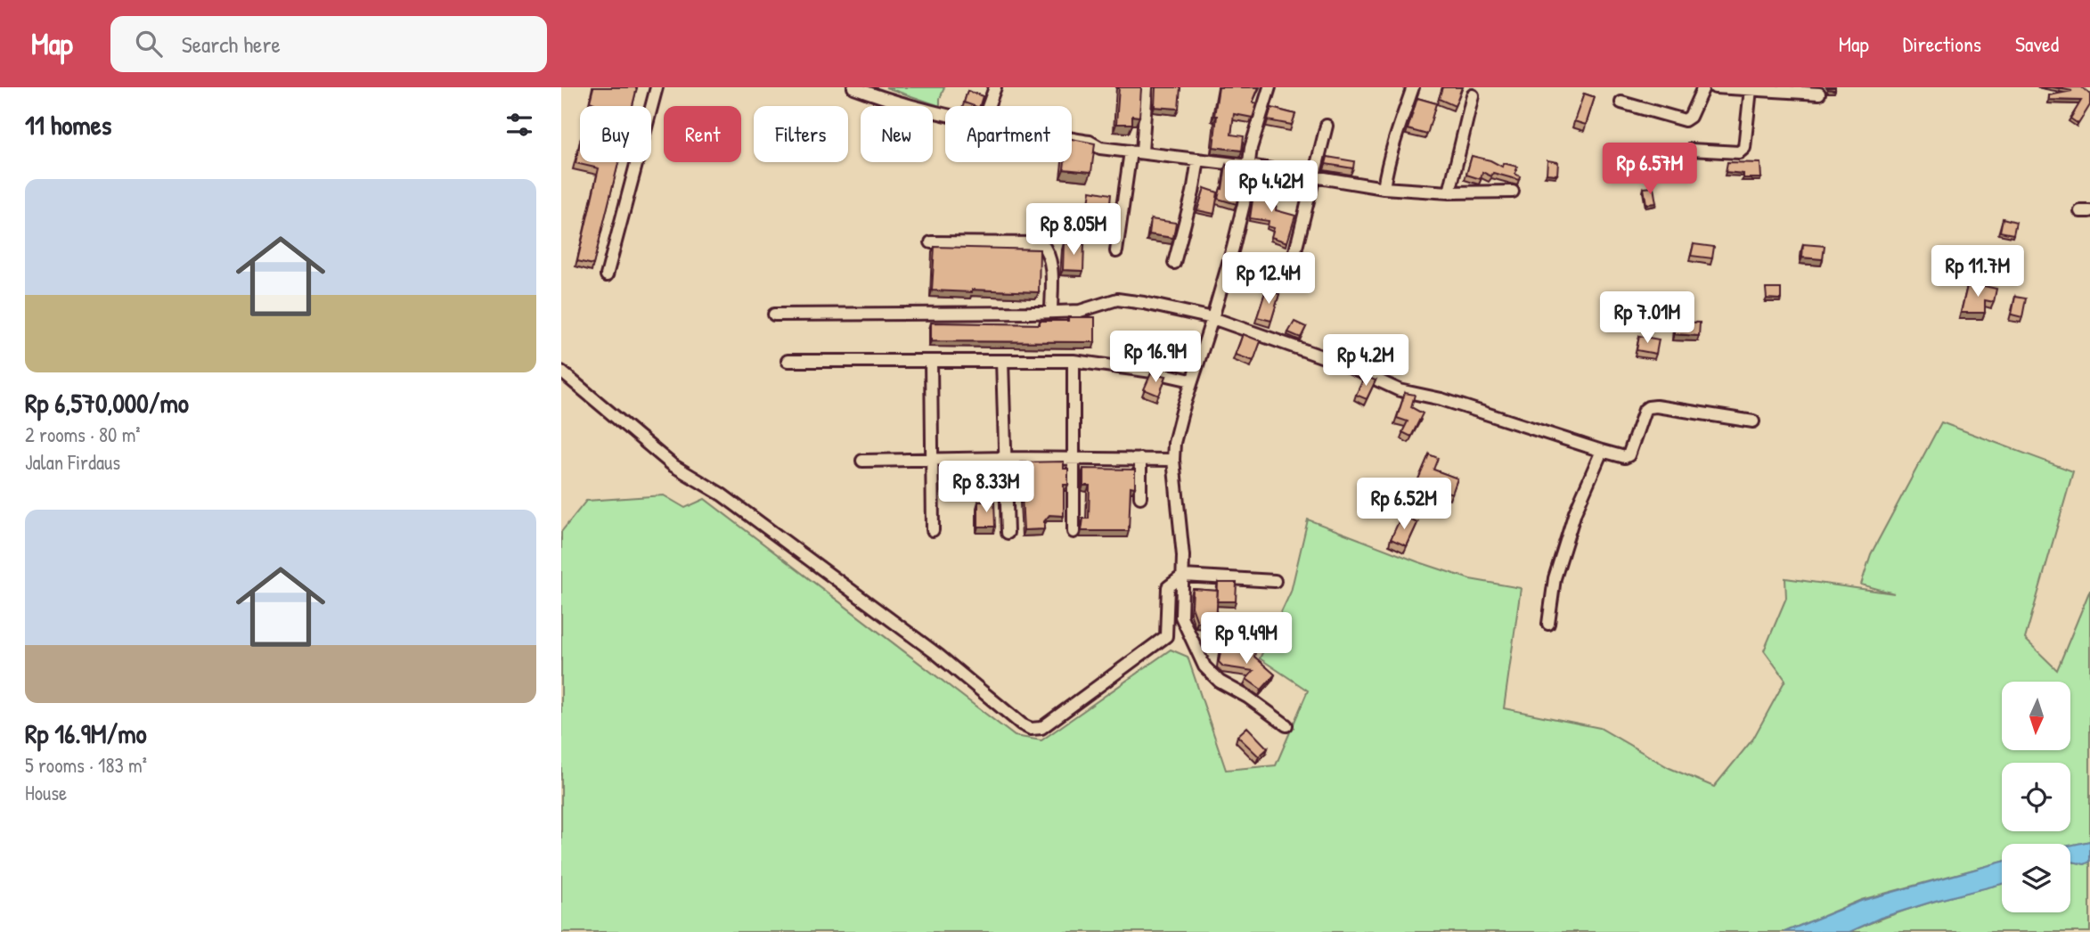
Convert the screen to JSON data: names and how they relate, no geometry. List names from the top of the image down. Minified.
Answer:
{"north":"bottom","page":{"header":"Map","search":"Search here","nav":["Map","Directions","Saved"],"heading":"11 homes","chip":["Buy","Rent","Filters","New","Apartment"],"price":["Rp 6.57M","Rp 4.42M","Rp 8.05M","Rp 11.7M","Rp 12.4M","Rp 7.01M","Rp 16.9M","Rp 4.2M","Rp 8.33M","Rp 6.52M","Rp 9.49M"],"list":[{"name":"Rp 6,570,000/mo","note":"2 rooms · 80 m² · Jalan Firdaus"},{"name":"Rp 16.9M/mo","note":"5 rooms · 183 m² · House"}]}}
